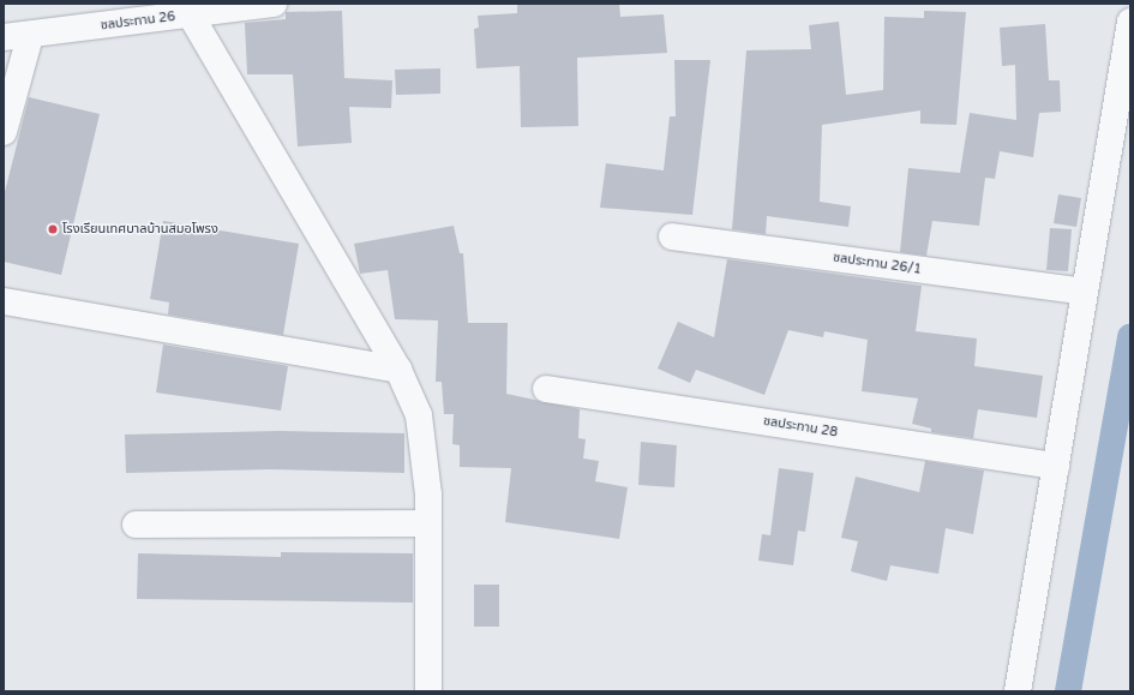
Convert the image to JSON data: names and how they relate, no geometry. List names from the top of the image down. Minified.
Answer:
{"streets":{"street":["ชลประทาน 26","ชลประทาน 26/1","ชลประทาน 28"]},"places":["โรงเรียนเทศบาลบ้านสมอโพรง"]}
